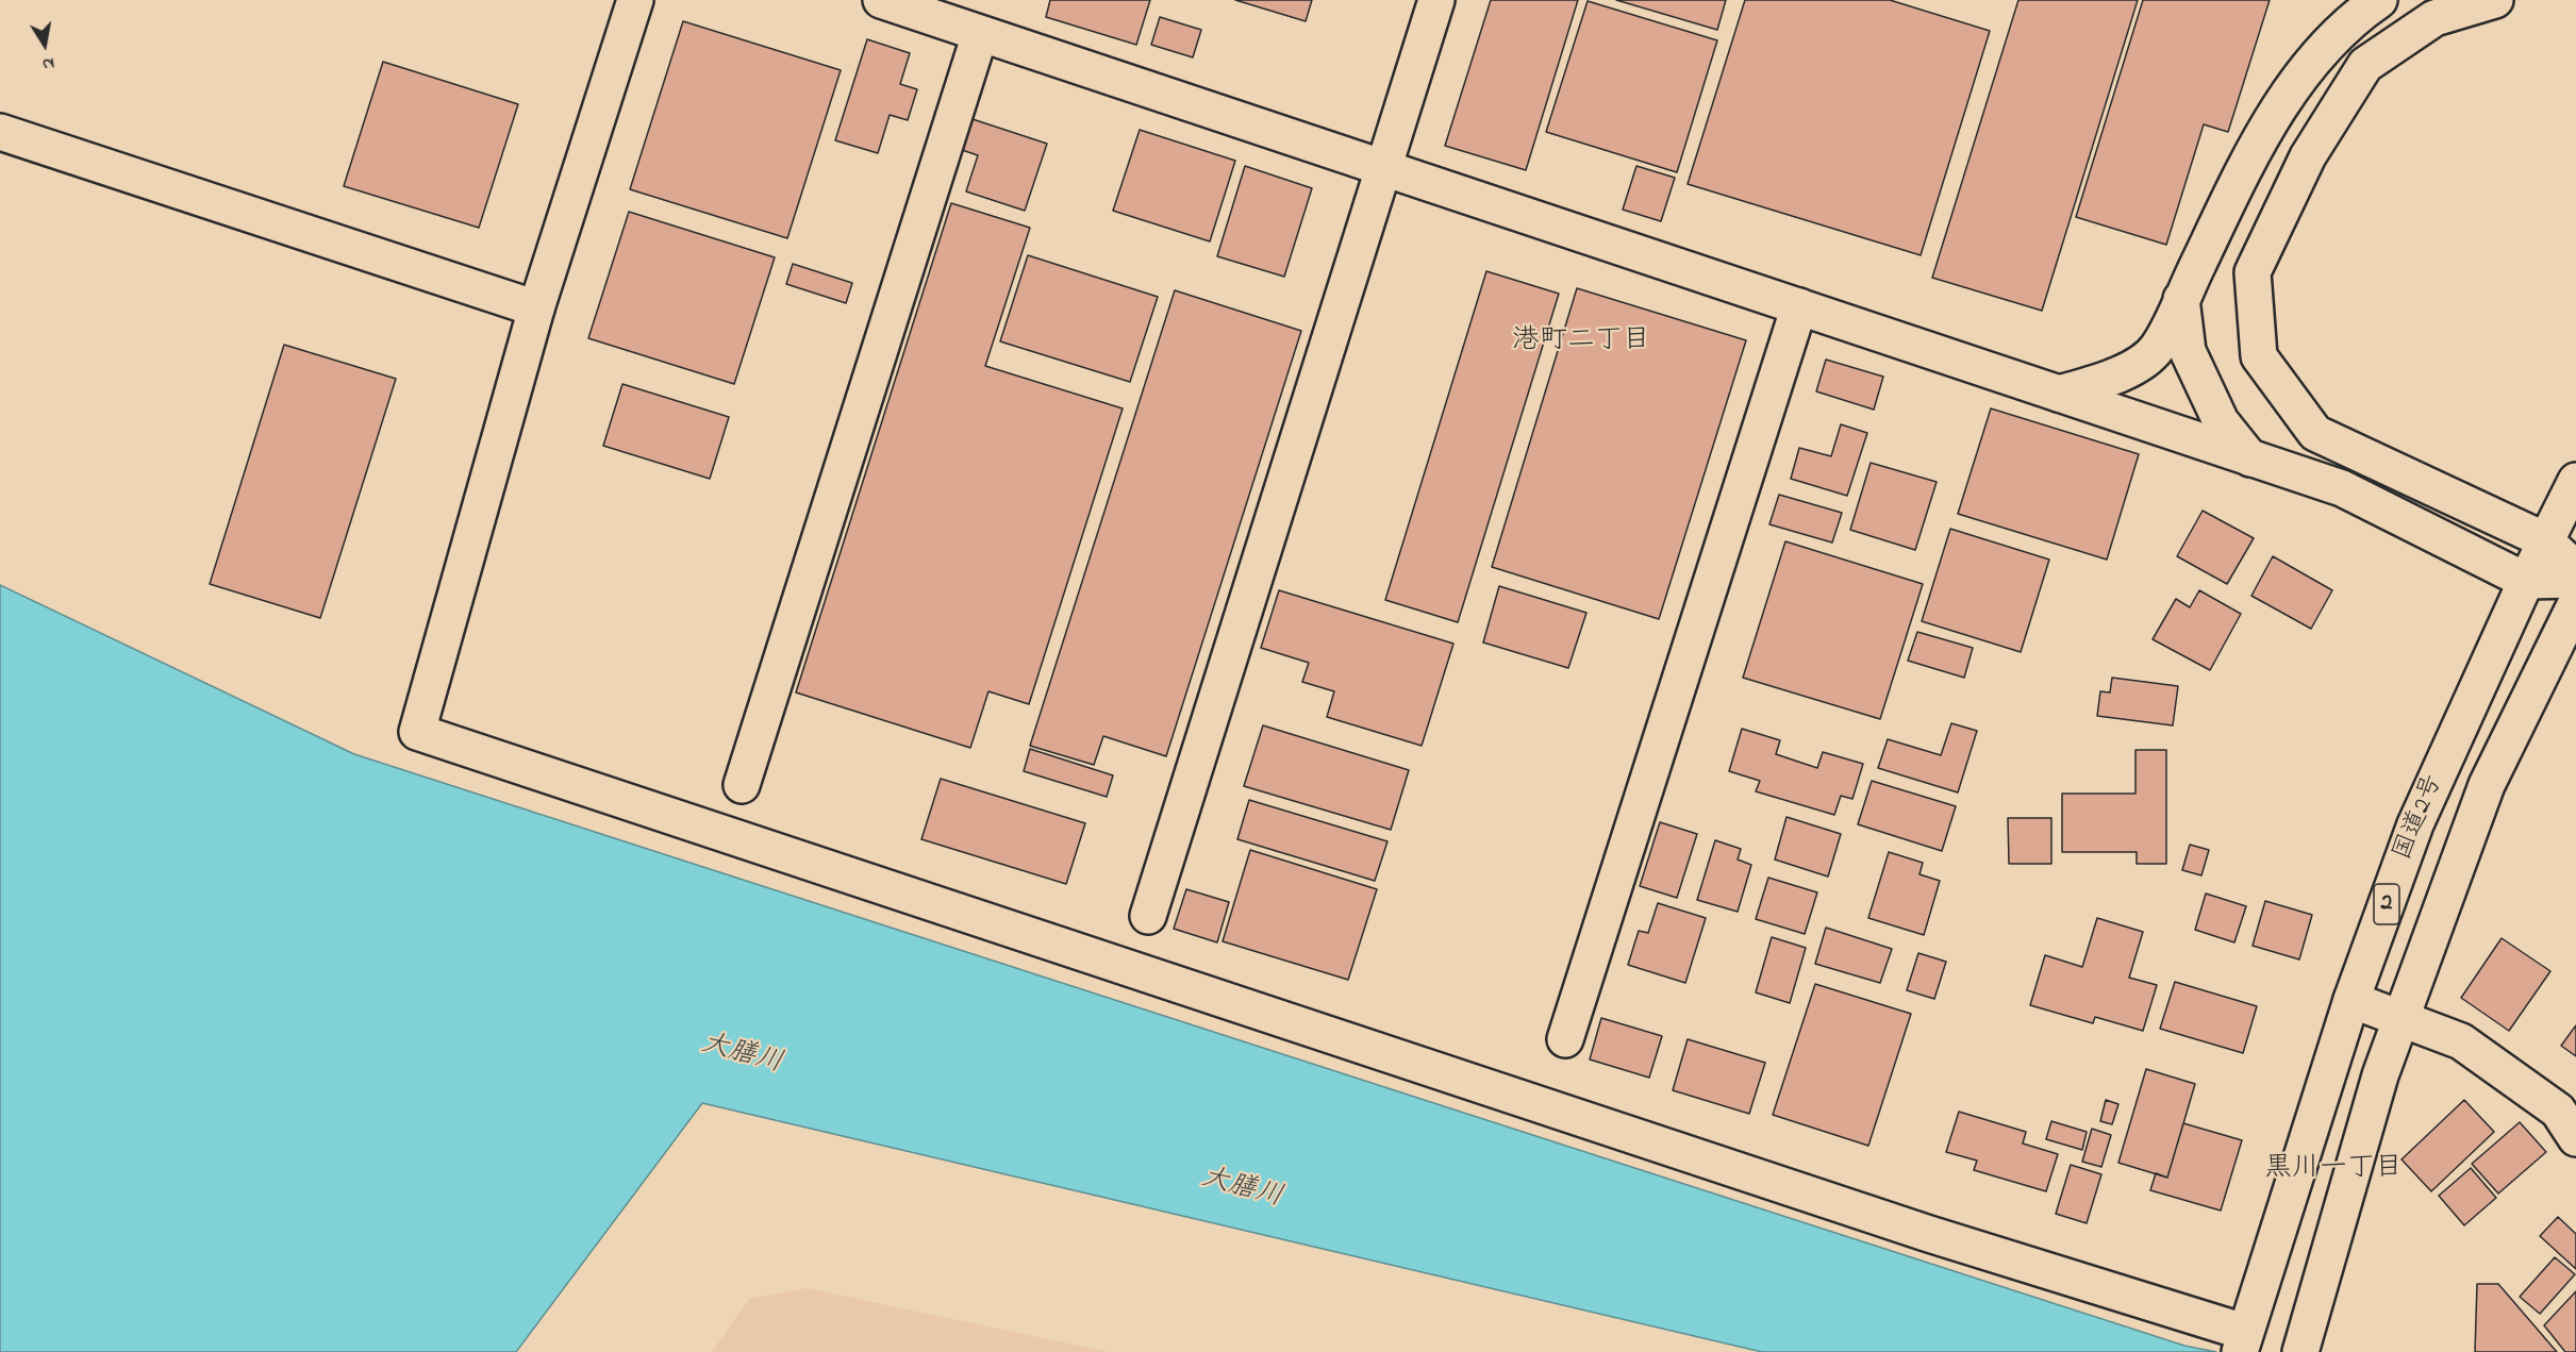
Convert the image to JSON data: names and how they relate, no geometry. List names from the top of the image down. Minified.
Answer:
{"streets":{"main road":["国道2号","2"]},"districts":["港町二丁目","黒川一丁目"],"water":["大膳川"],"north":"bottom"}
